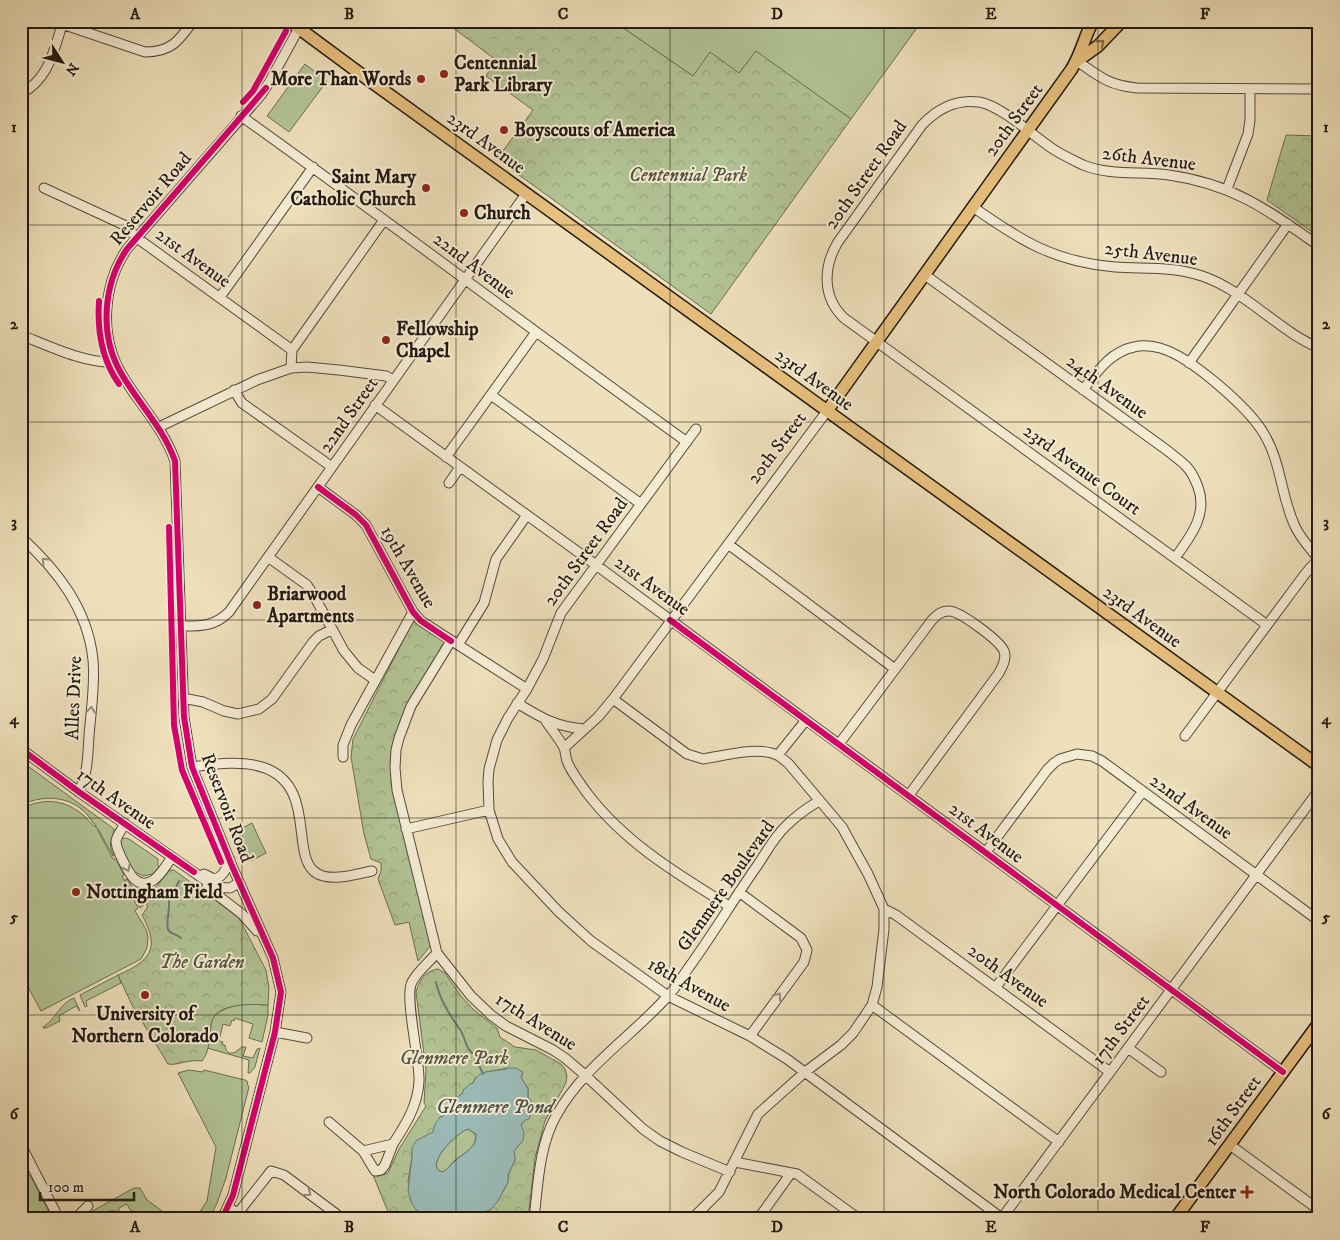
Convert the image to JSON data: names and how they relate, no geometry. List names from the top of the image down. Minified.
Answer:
{"streets":{"main road":["20th Street","23rd Avenue","16th Street"],"street":["26th Avenue","20th Street Road","Reservoir Road","25th Avenue","21st Avenue","22nd Avenue","24th Avenue","22nd Street","23rd Avenue Court","19th Avenue","Alles Drive","17th Avenue","Glenmere Boulevard","20th Avenue","18th Avenue","17th Street"]},"crossings":[["20th Street","23rd Avenue"],["20th Street","26th Avenue"],["20th Street","20th Street Road"],["20th Street","25th Avenue"],["20th Street","21st Avenue"],["20th Street","24th Avenue"],["20th Street","23rd Avenue Court"],["23rd Avenue","Reservoir Road"],["23rd Avenue","22nd Street"],["26th Avenue","20th Street Road"],["20th Street Road","21st Avenue"],["20th Street Road","22nd Avenue"],["20th Street Road","23rd Avenue Court"],["20th Street Road","19th Avenue"],["20th Street Road","18th Avenue"],["Reservoir Road","21st Avenue"],["Reservoir Road","22nd Avenue"],["Reservoir Road","22nd Street"],["Reservoir Road","17th Avenue"],["21st Avenue","22nd Avenue"],["21st Avenue","22nd Street"],["21st Avenue","17th Avenue"],["21st Avenue","17th Street"],["21st Avenue","16th Street"],["22nd Avenue","22nd Street"],["22nd Avenue","17th Street"],["24th Avenue","23rd Avenue Court"],["22nd Street","19th Avenue"],["19th Avenue","17th Avenue"],["Alles Drive","17th Avenue"],["17th Avenue","Glenmere Boulevard"],["Glenmere Boulevard","18th Avenue"],["20th Avenue","17th Street"],["18th Avenue","17th Street"]],"one_way":["Alles Drive"],"water":["Glenmere Pond"],"parks":["Centennial Park","The Garden","Glenmere Park"],"places":{"other":["Centennial Park Library","More Than Words","Boyscouts of America","Saint Mary Catholic Church","Church","Fellowship Chapel","Briarwood Apartments","Nottingham Field","University of Northern Colorado"],"health":["North Colorado Medical Center"]},"scale_bar":"100 m","north":"bottom right","grid":{"columns":["A","B","C","D","E","F"],"rows":["1","2","3","4","5","6"]}}
